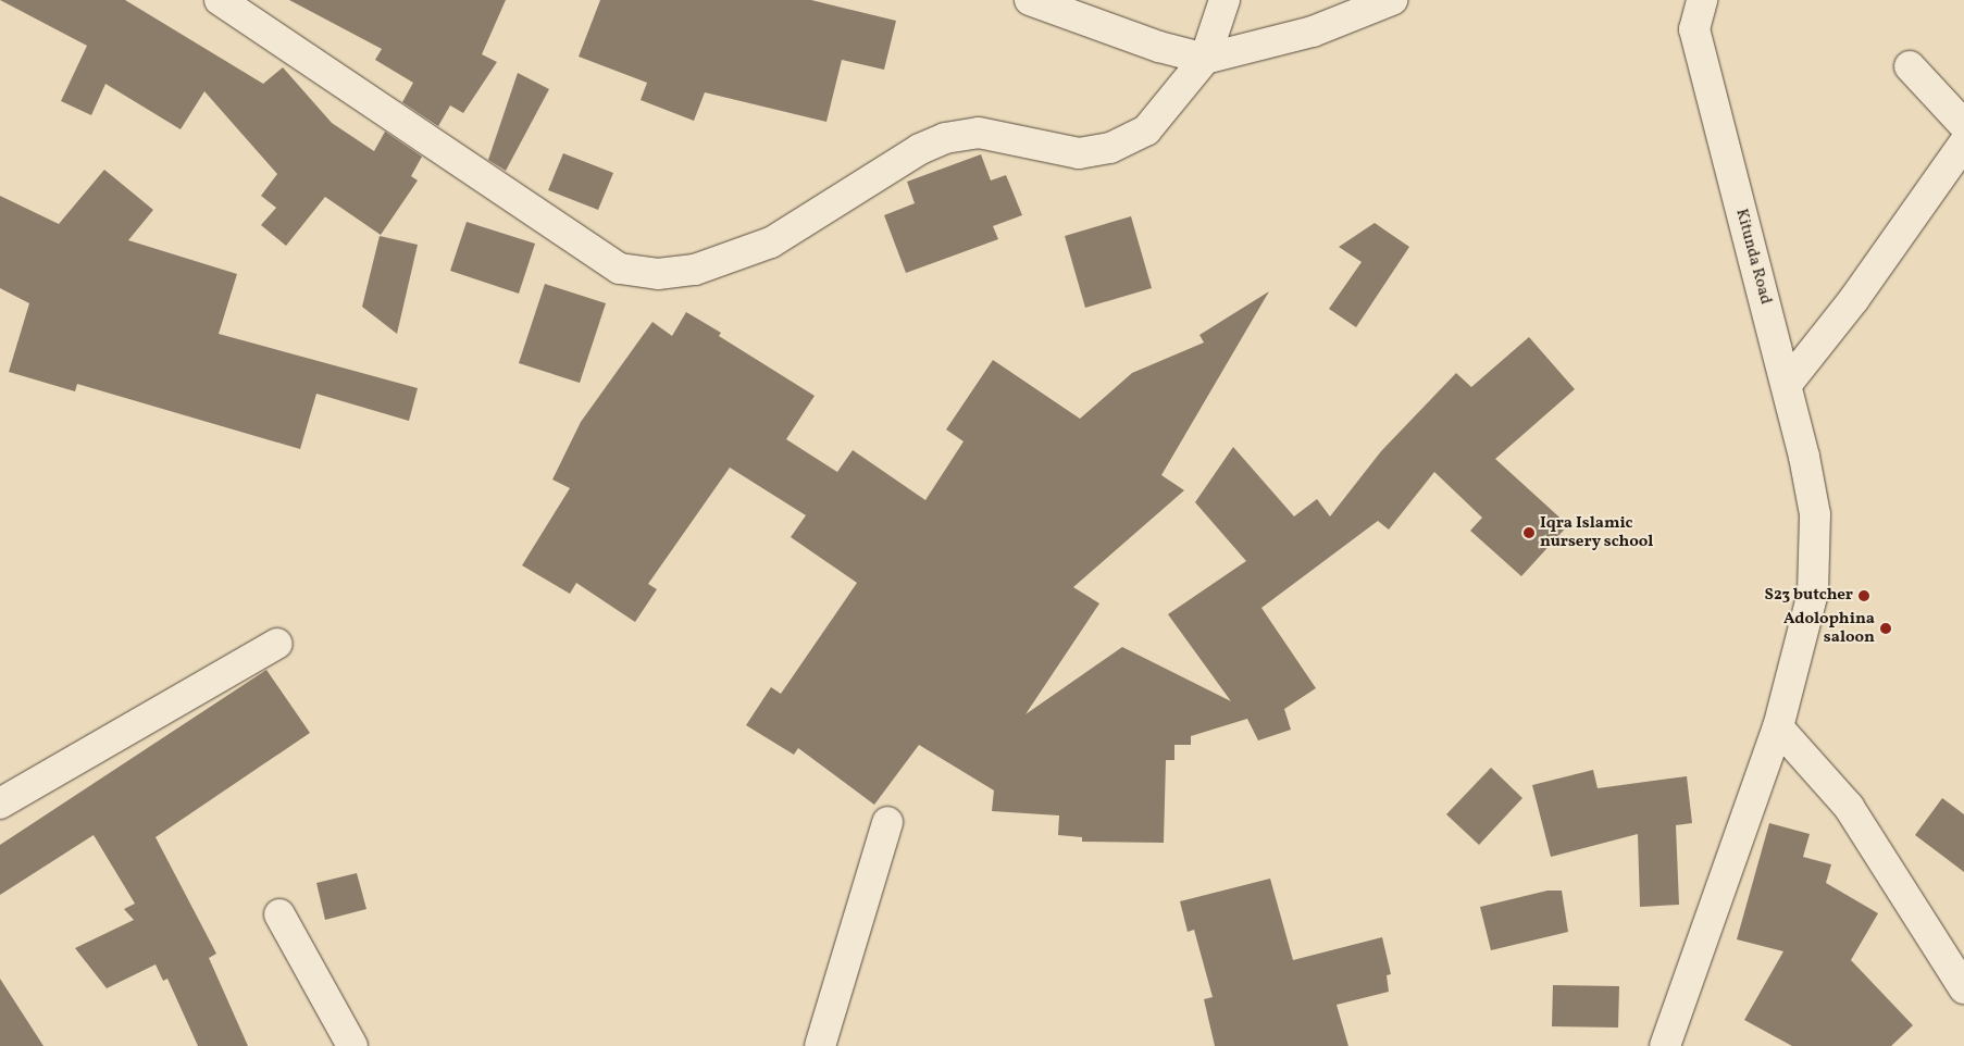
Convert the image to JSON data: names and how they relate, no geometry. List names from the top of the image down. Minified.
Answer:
{"streets":{"street":["Kitunda Road"]},"places":["Iqra Islamic nursery school","S23 butcher","Adolophina saloon"]}
